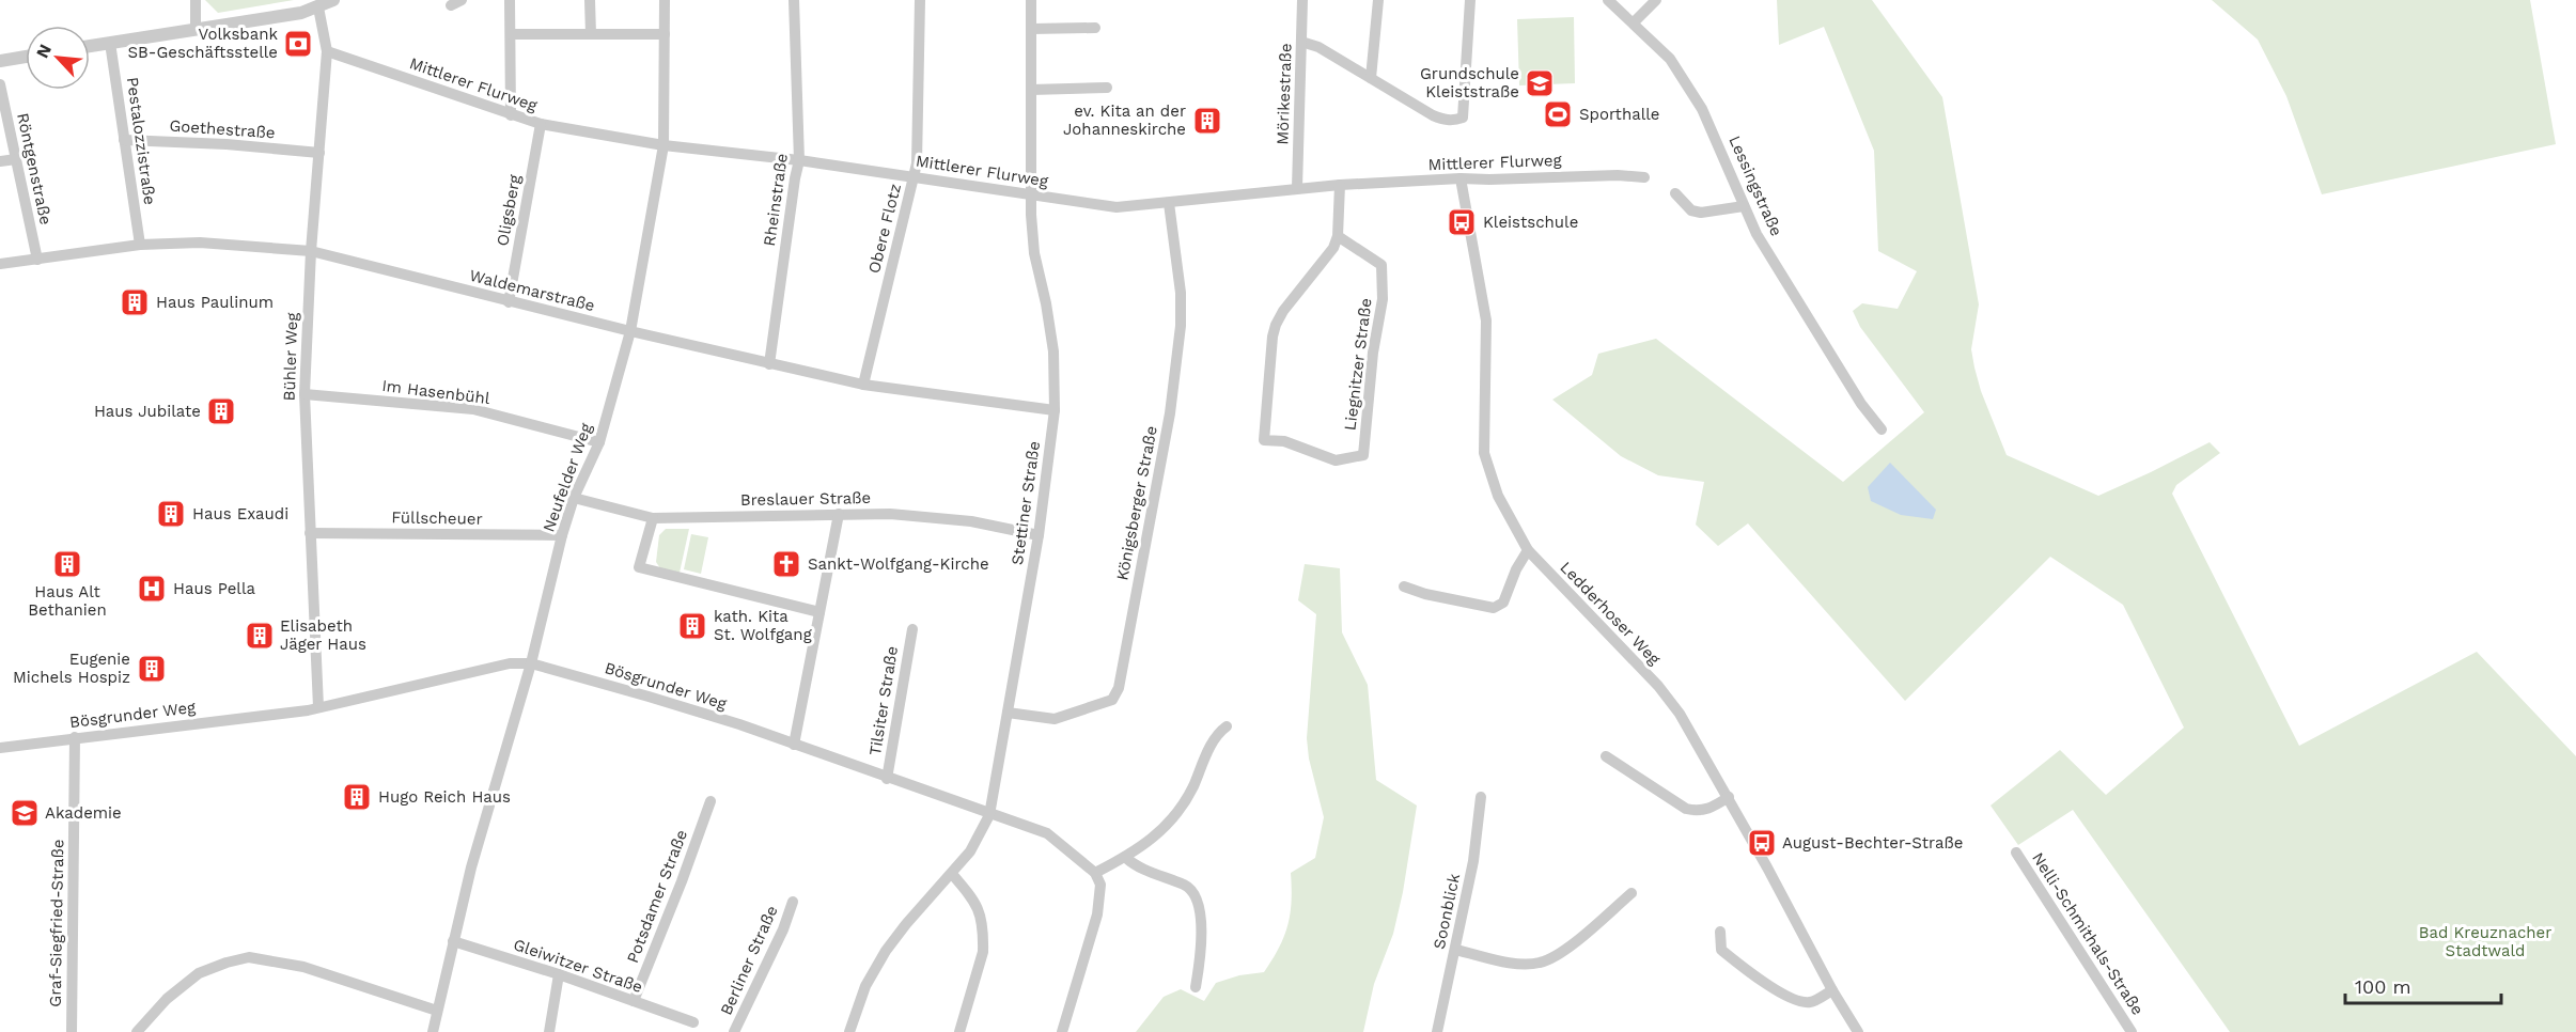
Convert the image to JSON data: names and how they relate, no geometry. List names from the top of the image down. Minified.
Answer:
{"streets":{"street":["Mittlerer Flurweg","Mörikestraße","Goethestraße","Pestalozzistraße","Röntgenstraße","Lessingstraße","Rheinstraße","Oligsberg","Obere Flotz","Waldemarstraße","Bühler Weg","Liegnitzer Straße","Im Hasenbühl","Neufelder Weg","Breslauer Straße","Stettiner Straße","Königsberger Straße","Füllscheuer","Ledderhoser Weg","Bösgrunder Weg","Tilsiter Straße","Potsdamer Straße","Soonblick","Graf-Siegfried-Straße","Nelli-Schmithals-Straße","Berliner Straße","Gleiwitzer Straße"]},"crossings":[["Mittlerer Flurweg","Mörikestraße"],["Mittlerer Flurweg","Rheinstraße"],["Mittlerer Flurweg","Oligsberg"],["Mittlerer Flurweg","Obere Flotz"],["Mittlerer Flurweg","Bühler Weg"],["Mittlerer Flurweg","Neufelder Weg"],["Mittlerer Flurweg","Stettiner Straße"],["Mittlerer Flurweg","Königsberger Straße"],["Mittlerer Flurweg","Ledderhoser Weg"],["Goethestraße","Pestalozzistraße"],["Goethestraße","Bühler Weg"],["Pestalozzistraße","Waldemarstraße"],["Röntgenstraße","Waldemarstraße"],["Rheinstraße","Waldemarstraße"],["Oligsberg","Waldemarstraße"],["Obere Flotz","Waldemarstraße"],["Waldemarstraße","Bühler Weg"],["Waldemarstraße","Neufelder Weg"],["Waldemarstraße","Stettiner Straße"],["Bühler Weg","Im Hasenbühl"],["Bühler Weg","Füllscheuer"],["Bühler Weg","Bösgrunder Weg"],["Im Hasenbühl","Neufelder Weg"],["Neufelder Weg","Breslauer Straße"],["Neufelder Weg","Füllscheuer"],["Neufelder Weg","Bösgrunder Weg"],["Neufelder Weg","Gleiwitzer Straße"],["Breslauer Straße","Stettiner Straße"],["Stettiner Straße","Königsberger Straße"],["Stettiner Straße","Bösgrunder Weg"],["Bösgrunder Weg","Tilsiter Straße"],["Bösgrunder Weg","Graf-Siegfried-Straße"],["Potsdamer Straße","Gleiwitzer Straße"]],"parks":["Bad Kreuznacher Stadtwald"],"places":{"bank":["Volksbank SB-Geschäftsstelle"],"school or university":["Grundschule Kleiststraße","Akademie"],"sports":["Sporthalle"],"building":["ev. Kita an der Johanneskirche","Haus Paulinum","Haus Jubilate","Haus Exaudi","Haus Alt Bethanien","kath. Kita St. Wolfgang","Elisabeth Jäger Haus","Eugenie Michels Hospiz","Hugo Reich Haus"],"bus stop":["Kleistschule","August-Bechter-Straße"],"church":["Sankt-Wolfgang-Kirche"],"hospital":["Haus Pella"]},"scale_bar":"100 m","north":"top left"}
